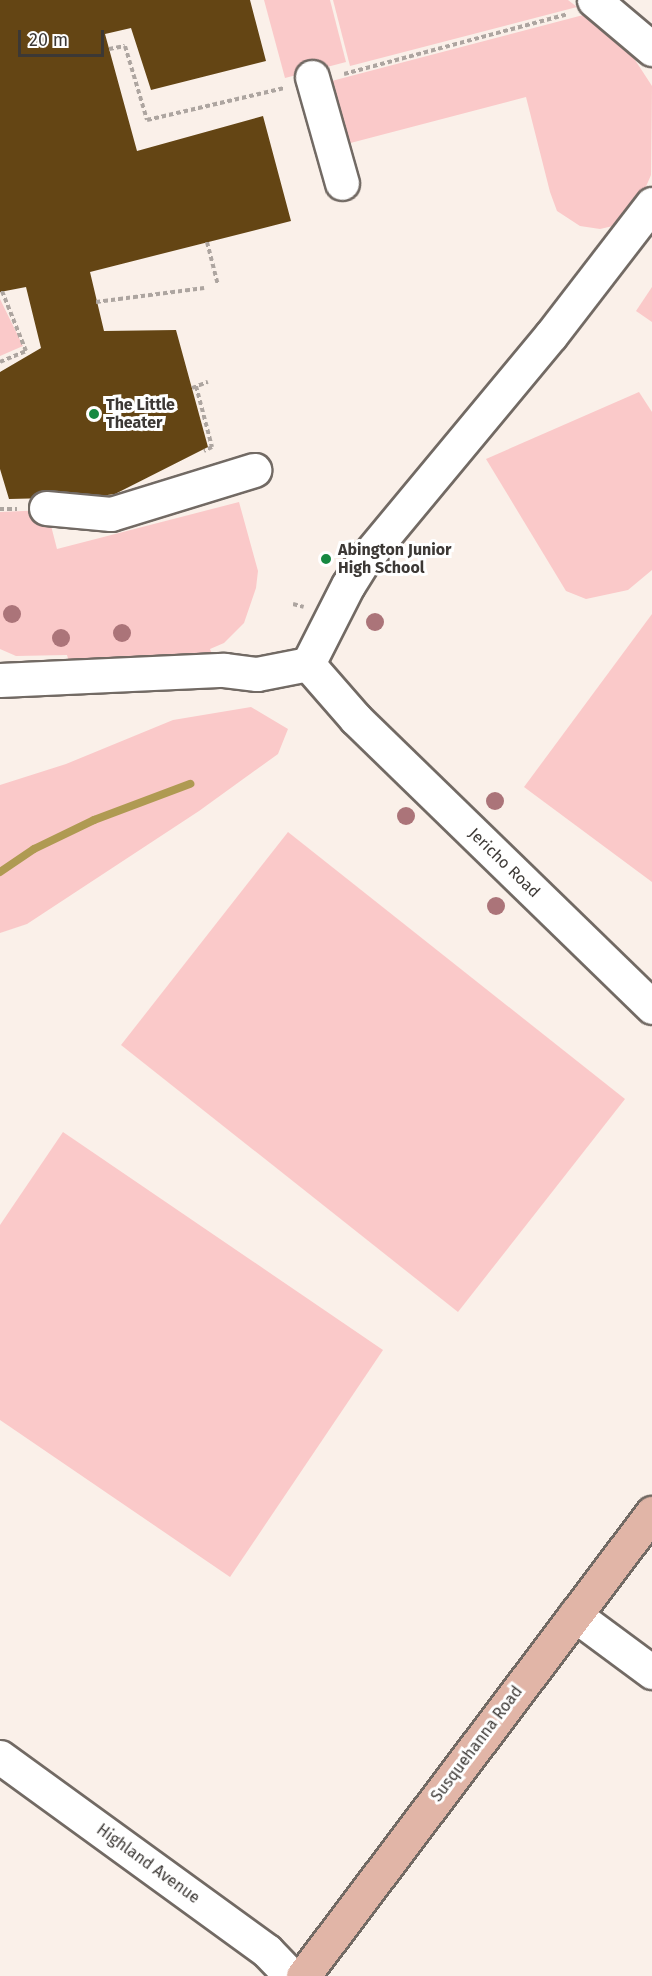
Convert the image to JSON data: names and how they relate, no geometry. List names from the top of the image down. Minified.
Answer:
{"streets":{"main road":["Susquehanna Road"],"street":["Jericho Road","Highland Avenue"]},"places":["The Little Theater","Abington Junior High School"],"scale_bar":"20 m"}
